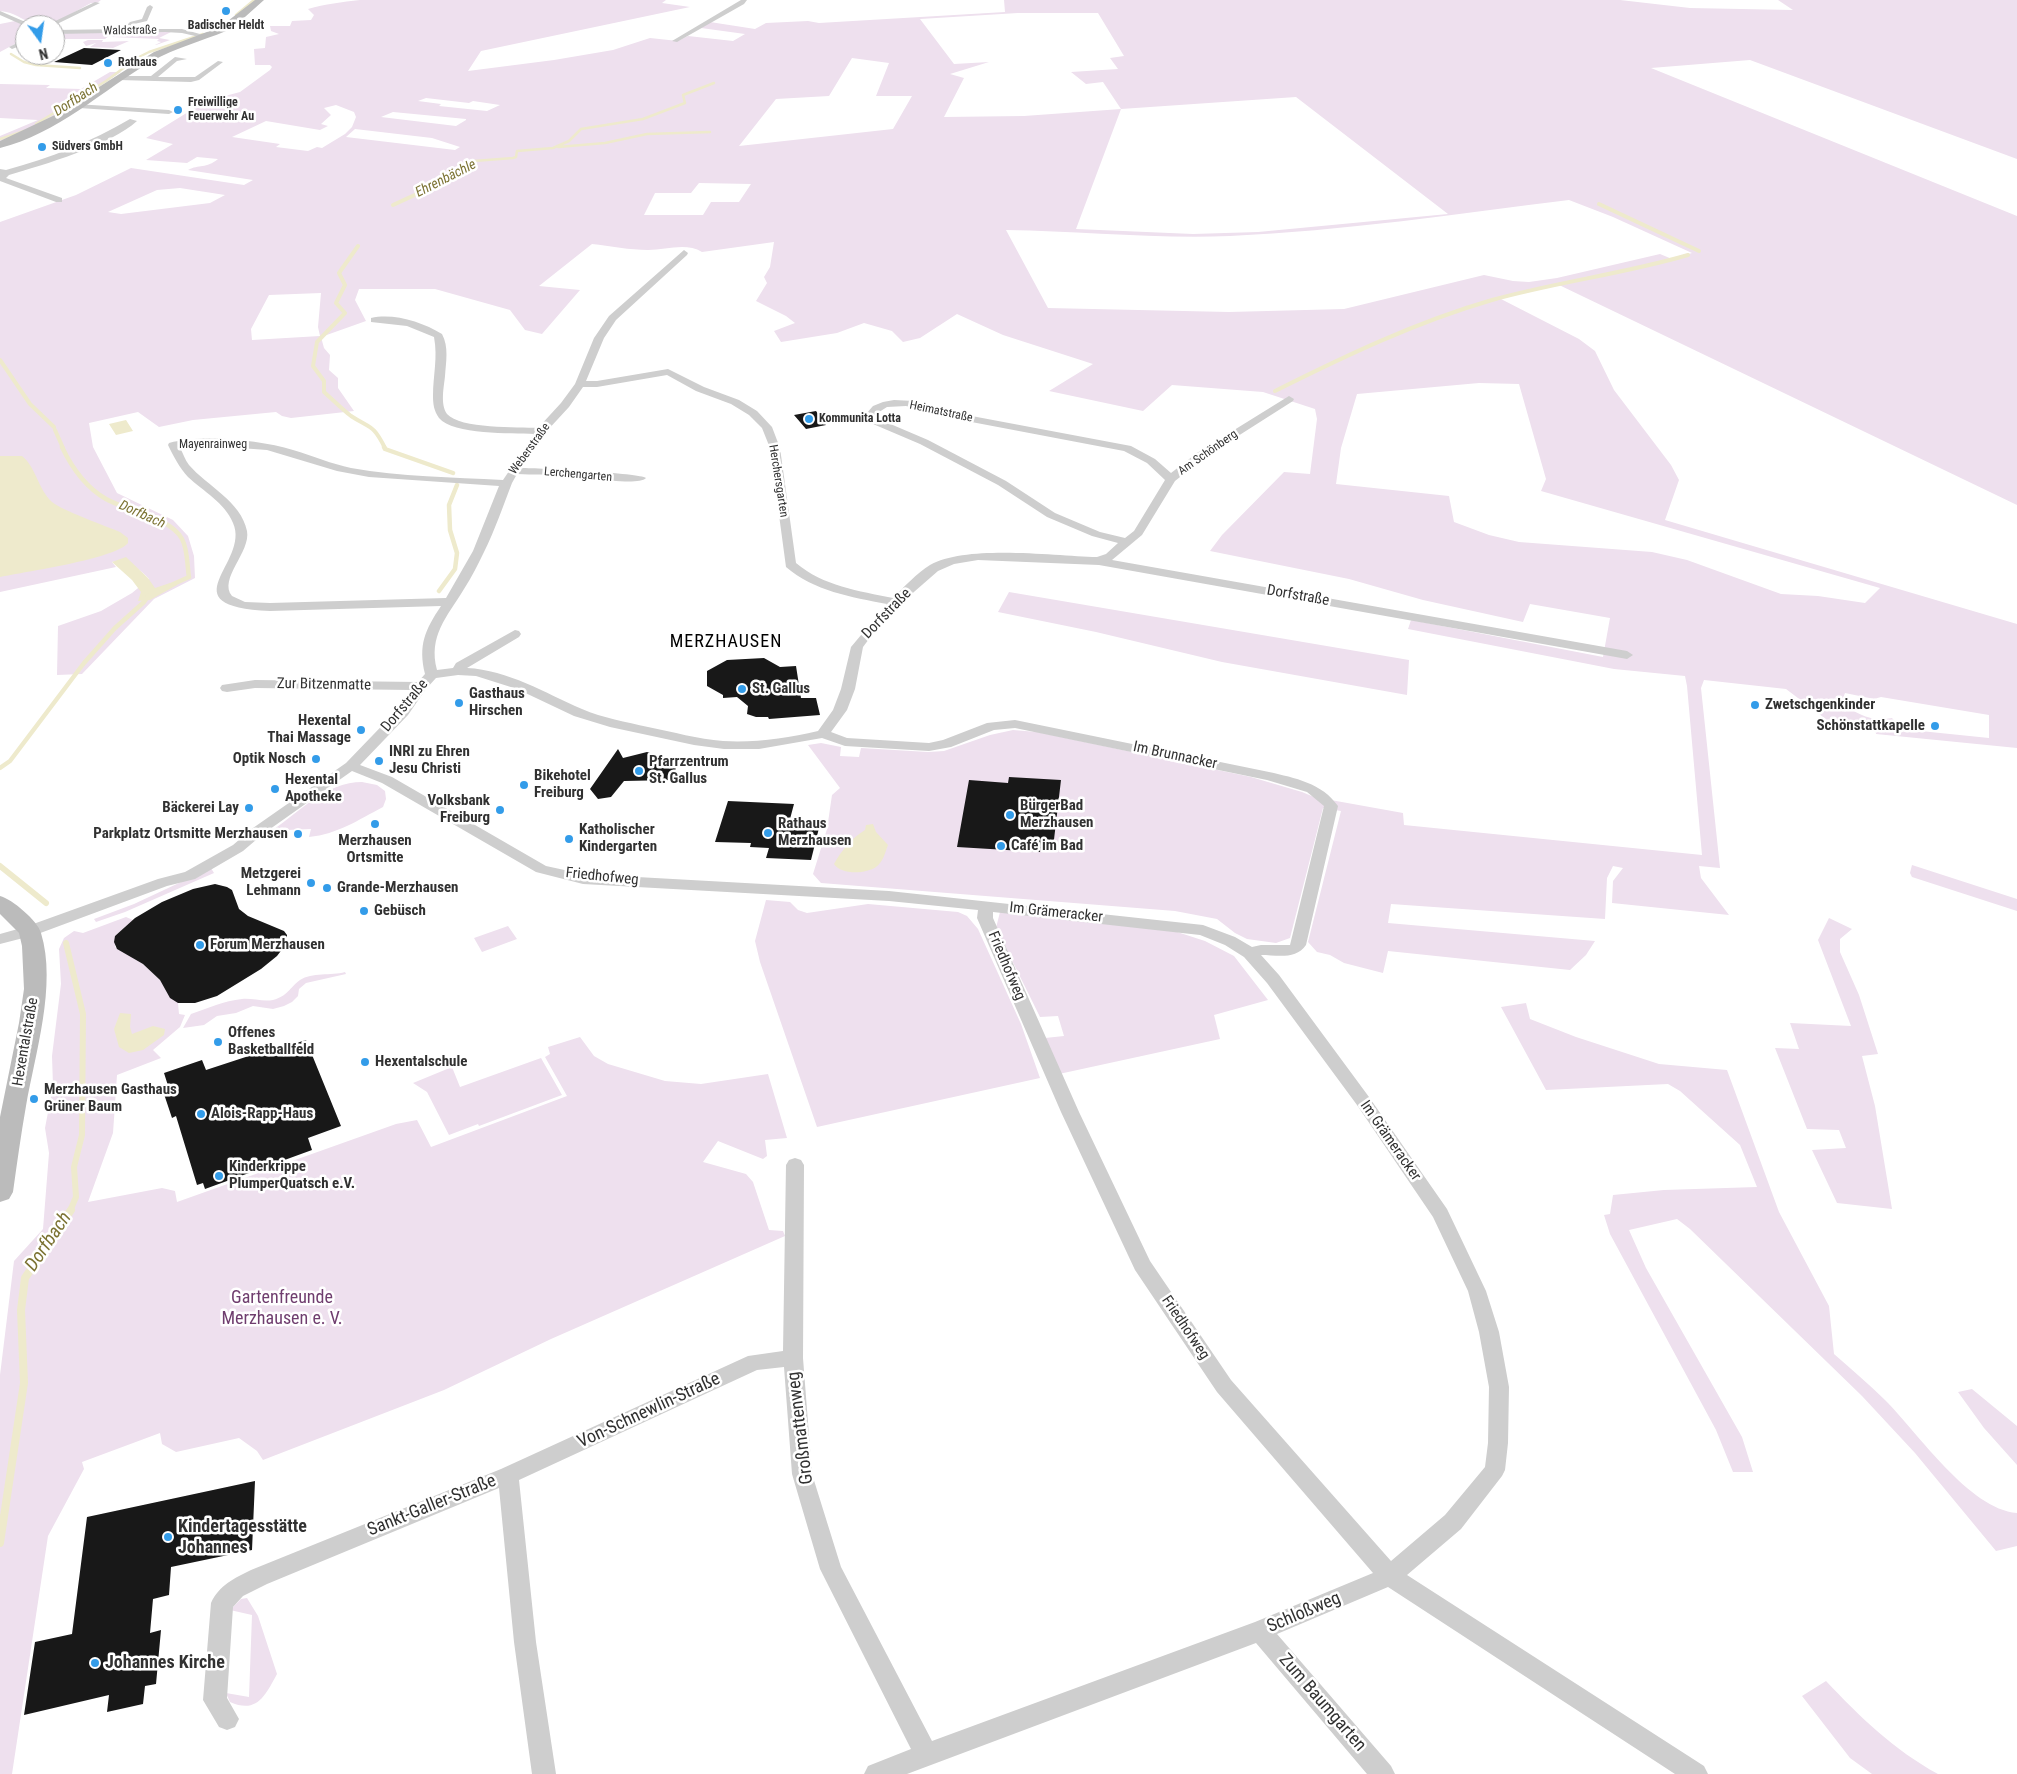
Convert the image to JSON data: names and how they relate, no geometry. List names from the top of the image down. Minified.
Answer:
{"streets":{"main road":["Hexentalstraße"],"street":["Waldstraße","Heimatstraße","Mayenrainweg","Weberstraße","Am Schönberg","Lerchengarten","Herchersgarten","Dorfstraße","Zur Bitzenmatte","Im Brunnacker","Friedhofweg","Im Grämeracker","Von-Schnewlin-Straße","Großmattenweg","Sankt-Galler-Straße","Schloßweg","Zum Baumgarten"]},"crossings":[["Heimatstraße","Am Schönberg"],["Mayenrainweg","Weberstraße"],["Weberstraße","Lerchengarten"],["Weberstraße","Herchersgarten"],["Weberstraße","Dorfstraße"],["Am Schönberg","Dorfstraße"],["Herchersgarten","Dorfstraße"],["Dorfstraße","Zur Bitzenmatte"],["Dorfstraße","Im Brunnacker"],["Dorfstraße","Friedhofweg"],["Dorfstraße","Hexentalstraße"],["Im Brunnacker","Im Grämeracker"],["Friedhofweg","Im Grämeracker"],["Friedhofweg","Schloßweg"],["Im Grämeracker","Schloßweg"],["Von-Schnewlin-Straße","Großmattenweg"],["Von-Schnewlin-Straße","Sankt-Galler-Straße"],["Großmattenweg","Schloßweg"],["Schloßweg","Zum Baumgarten"]],"districts":["MERZHAUSEN"],"water":["Dorfbach","Ehrenbächle"],"parks":["Gartenfreunde Merzhausen e. V."],"places":["Badischer Heldt","Rathaus","Freiwillige Feuerwehr Au","Südvers GmbH","Kommunita Lotta","St. Gallus","Gasthaus Hirschen","Zwetschgenkinder","Schönstattkapelle","Hexental Thai Massage","Optik Nosch","INRI zu Ehren Jesu Christi","Pfarrzentrum St. Gallus","Bikehotel Freiburg","Hexental Apotheke","Bäckerei Lay","Volksbank Freiburg","BürgerBad Merzhausen","Merzhausen Ortsmitte","Rathaus Merzhausen","Parkplatz Ortsmitte Merzhausen","Katholischer Kindergarten","Café im Bad","Metzgerei Lehmann","Grande-Merzhausen","Gebüsch","Forum Merzhausen","Offenes Basketballfeld","Hexentalschule","Merzhausen Gasthaus Grüner Baum","Alois-Rapp-Haus","Kinderkrippe PlumperQuatsch e.V.","Kindertagesstätte Johannes","Johannes Kirche"],"north":"bottom"}
